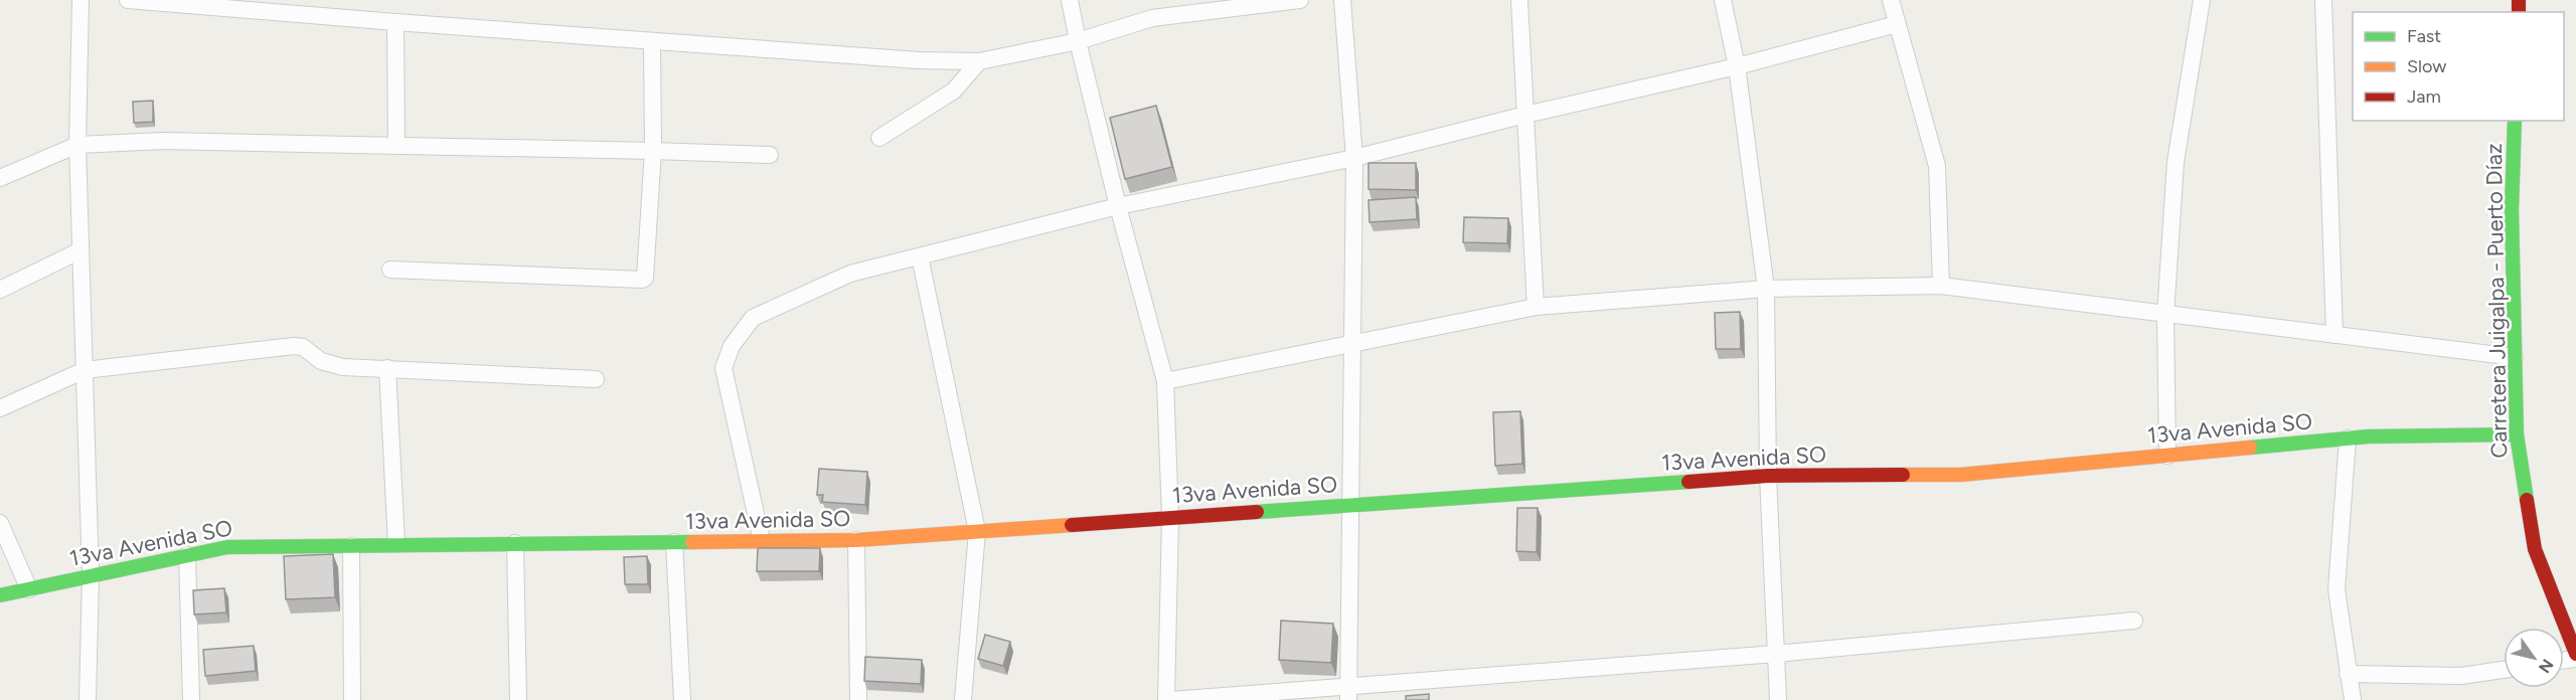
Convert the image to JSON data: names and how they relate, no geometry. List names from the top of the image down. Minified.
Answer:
{"streets":{"street":["Carretera Juigalpa - Puerto Díaz","13va Avenida SO"]},"crossings":[["Carretera Juigalpa - Puerto Díaz","13va Avenida SO"]],"legend":["Fast","Slow","Jam"],"north":"bottom right"}
